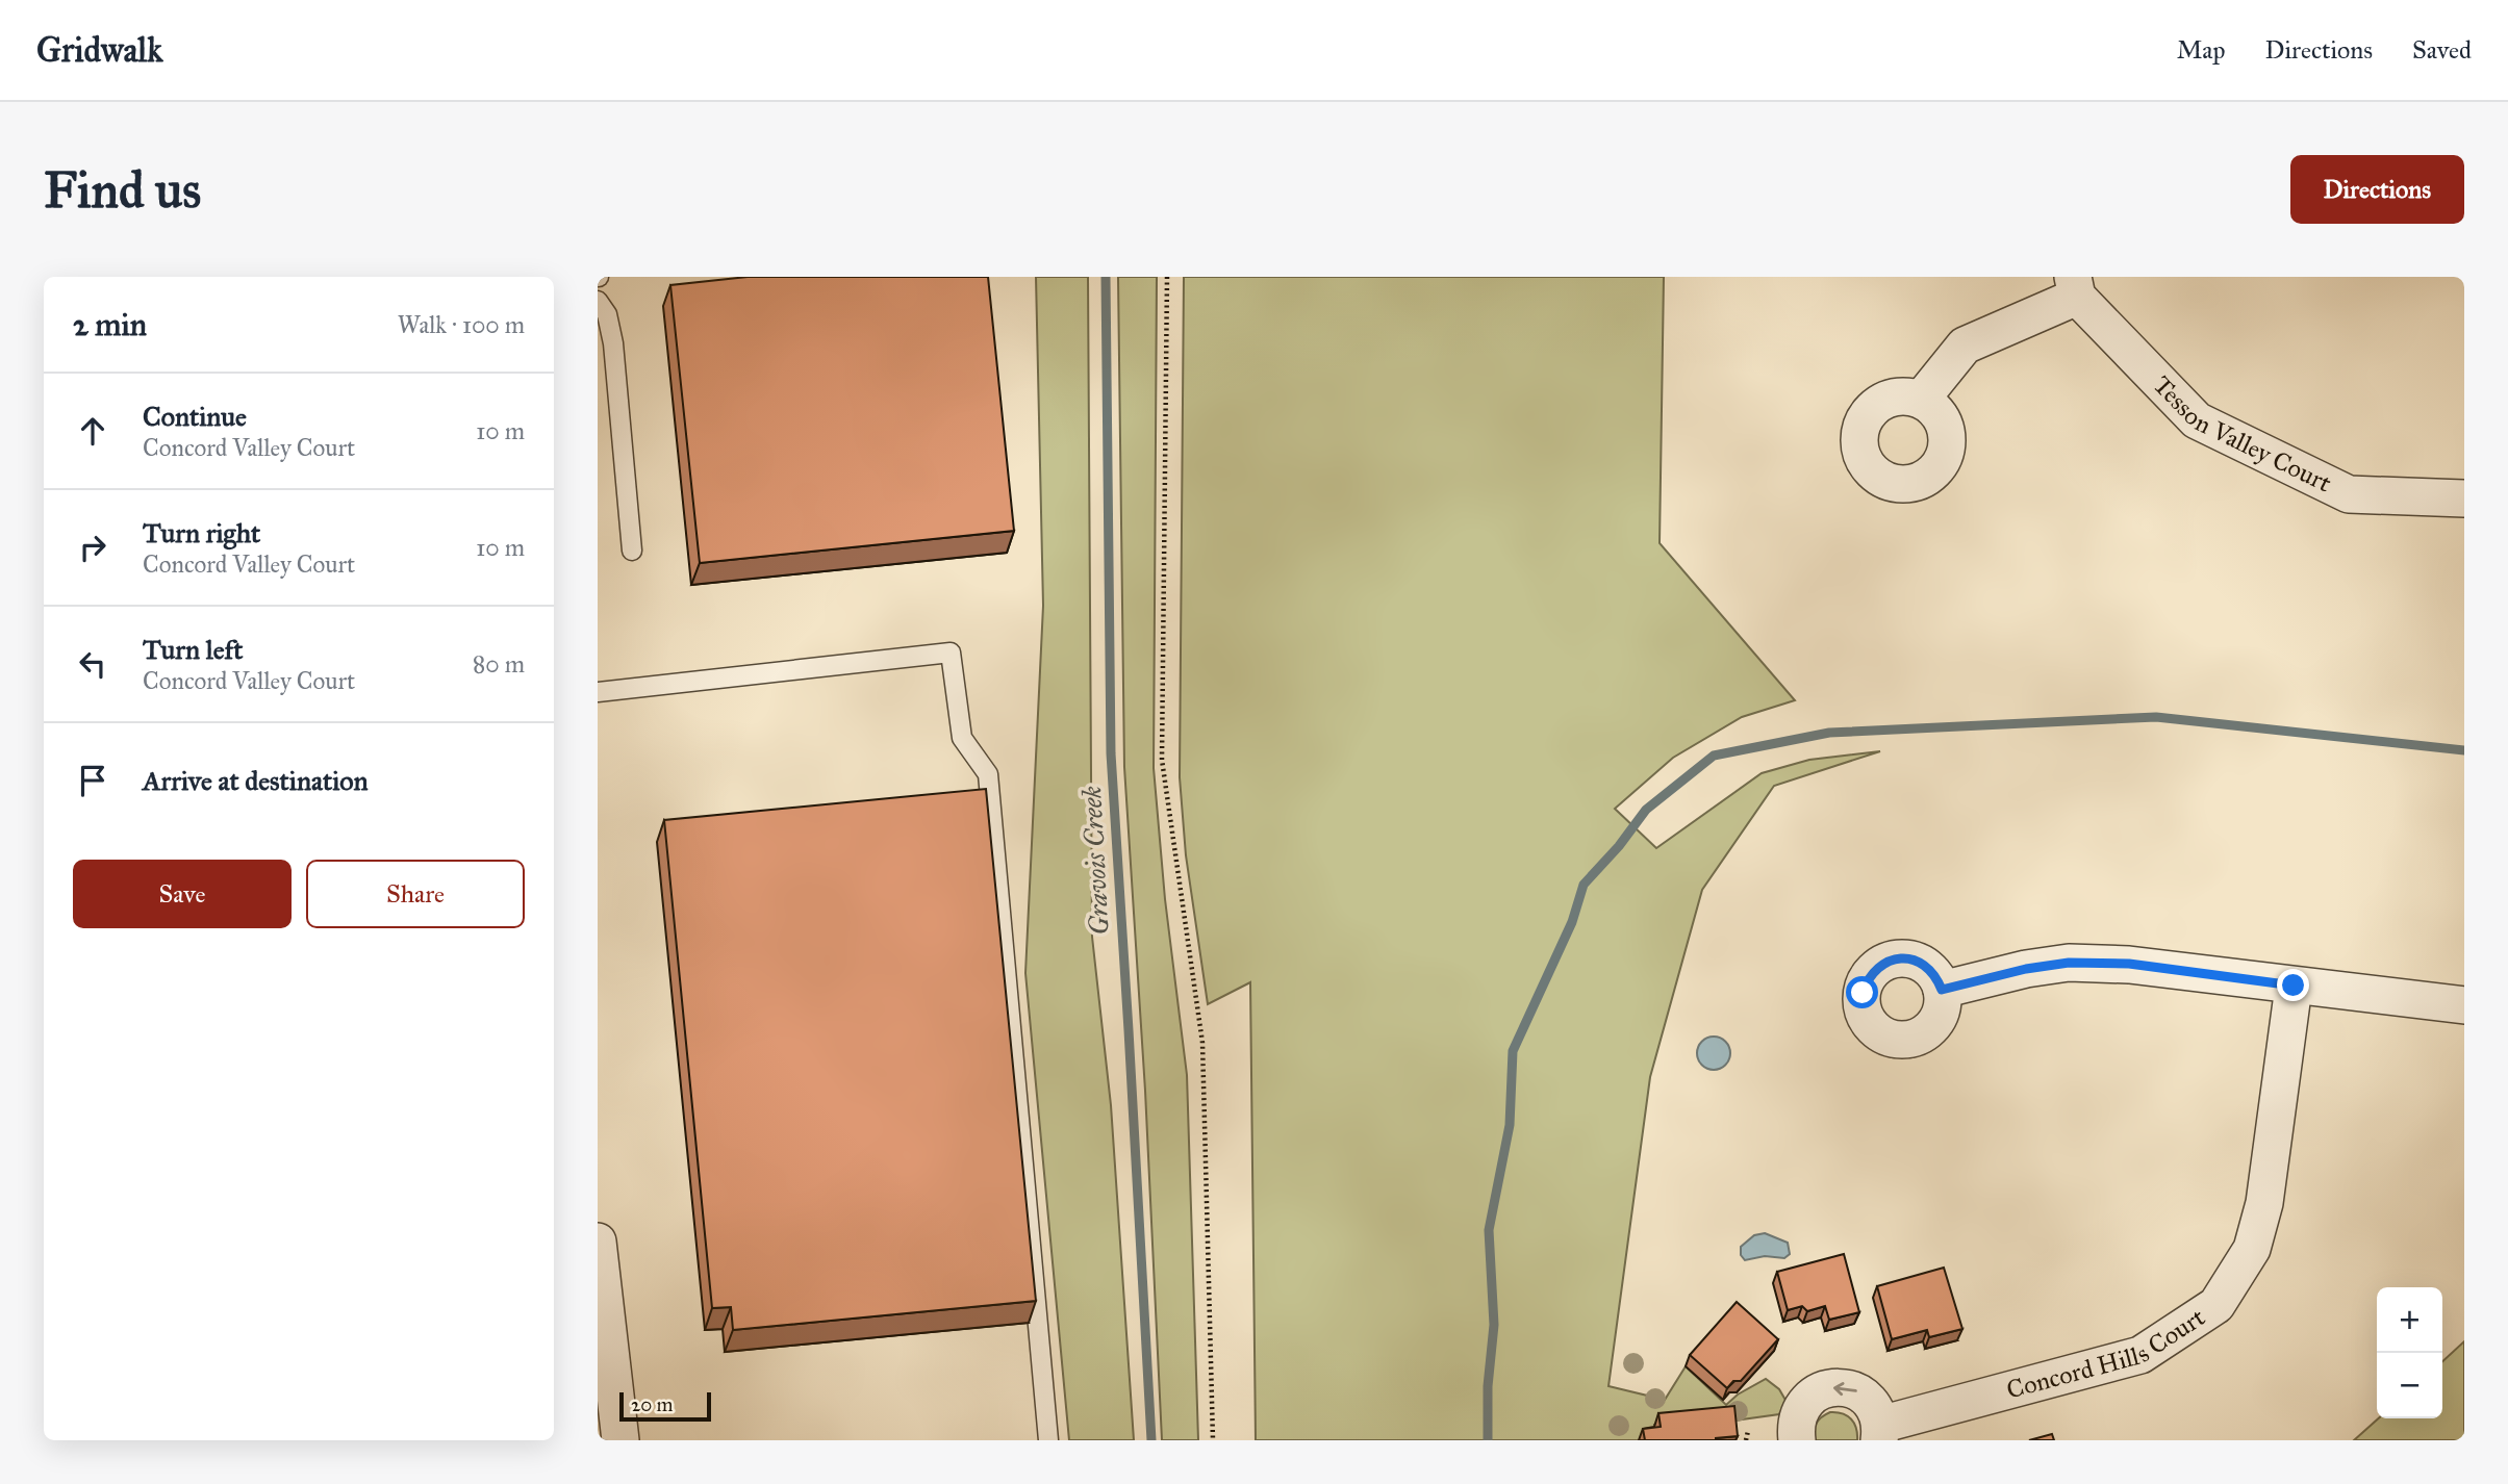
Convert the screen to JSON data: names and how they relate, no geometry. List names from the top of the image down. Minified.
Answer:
{"streets":{"street":["Tesson Valley Court","Concord Hills Court"]},"water":["Gravois Creek"],"scale_bar":"20 m","page":{"header":"Gridwalk","nav":["Map","Directions","Saved"],"buttons":["Directions",["Save","Share"]],"title":"Find us","heading":["2 min","Walk · 100 m"],"list":[["Continue","Concord Valley Court","10 m"],["Turn right","Concord Valley Court","10 m"],["Turn left","Concord Valley Court","80 m"],"Arrive at destination"],"map_buttons":["+","−"],"scale":"20 m"}}
